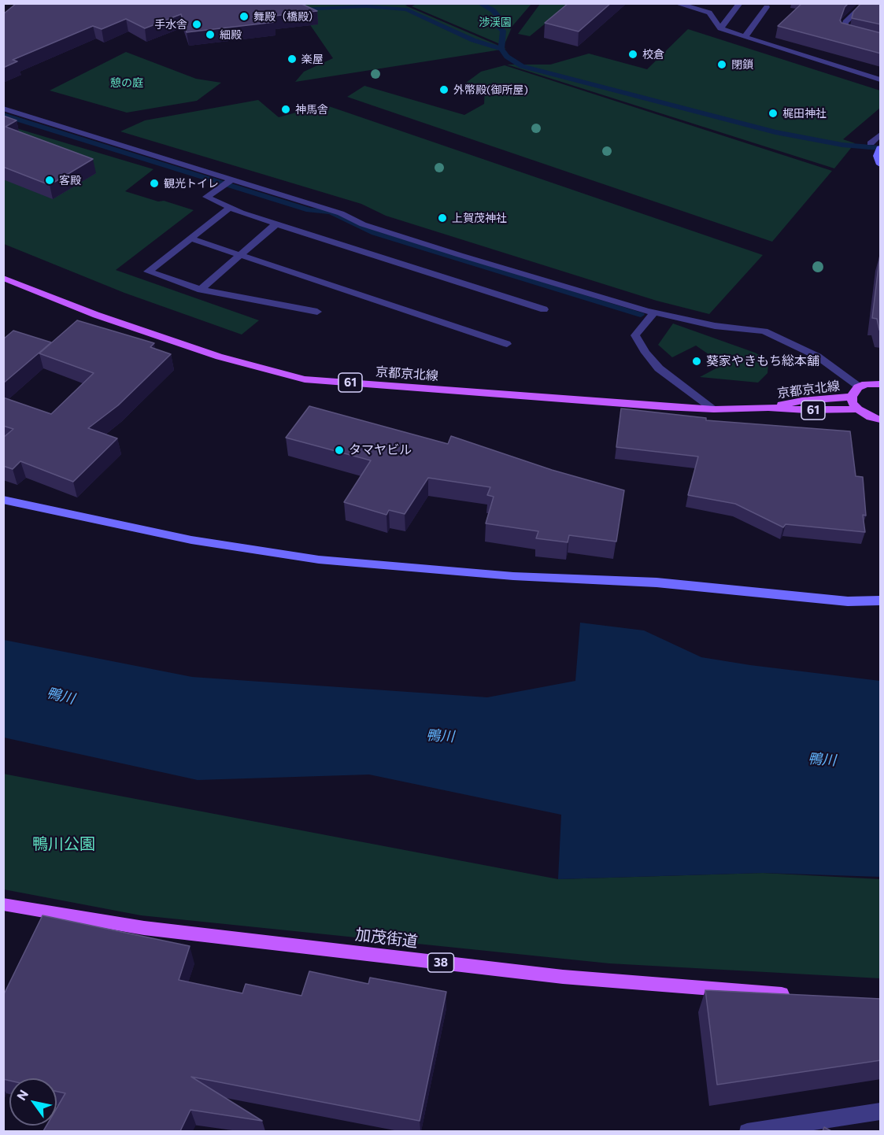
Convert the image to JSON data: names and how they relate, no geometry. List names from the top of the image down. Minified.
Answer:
{"streets":{"main road":["京都京北線","61","加茂街道","38"]},"water":["鴨川"],"parks":["渉渓園","憩の庭","鴨川公園"],"places":["舞殿（橋殿）","手水舎","細殿","校倉","楽屋","閉鎖","外幣殿(御所屋)","神馬舎","梶田神社","客殿","観光トイレ","上賀茂神社","葵家やきもち総本舗","タマヤビル"],"north":"top left"}
